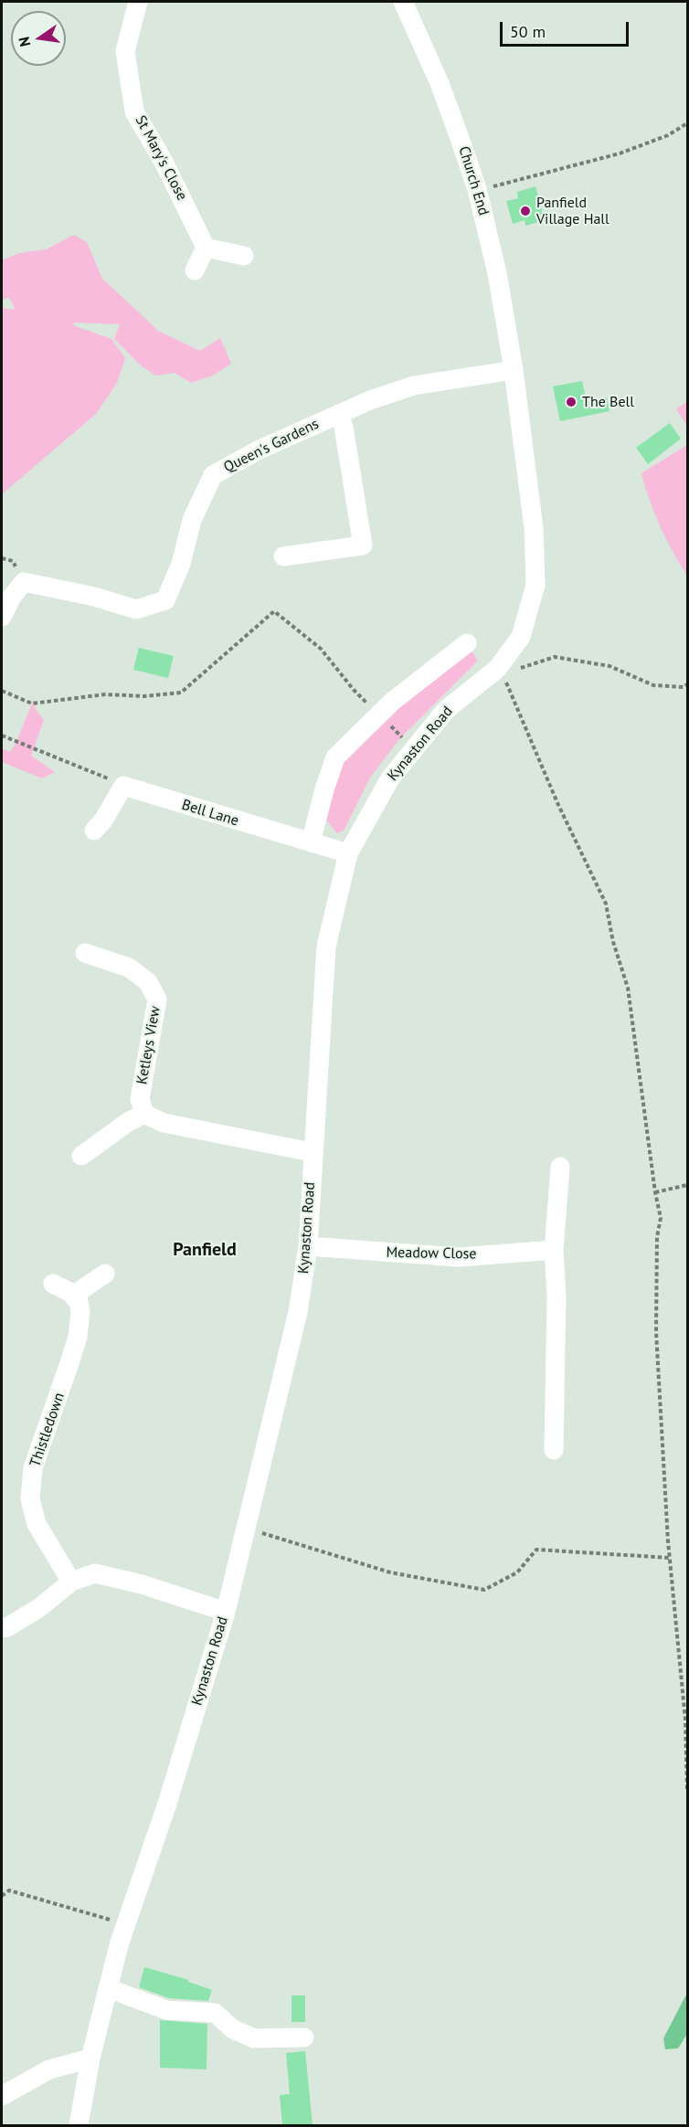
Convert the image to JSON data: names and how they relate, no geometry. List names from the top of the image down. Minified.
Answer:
{"streets":{"street":["St Mary's Close","Church End","Queen's Gardens","Kynaston Road","Bell Lane","Ketleys View","Meadow Close","Thistledown"]},"crossings":[["Church End","Queen's Gardens"],["Church End","Kynaston Road"],["Queen's Gardens","Kynaston Road"],["Kynaston Road","Bell Lane"],["Kynaston Road","Meadow Close"]],"districts":["Panfield"],"places":["Panfield Village Hall","The Bell"],"scale_bar":"50 m","north":"left"}
